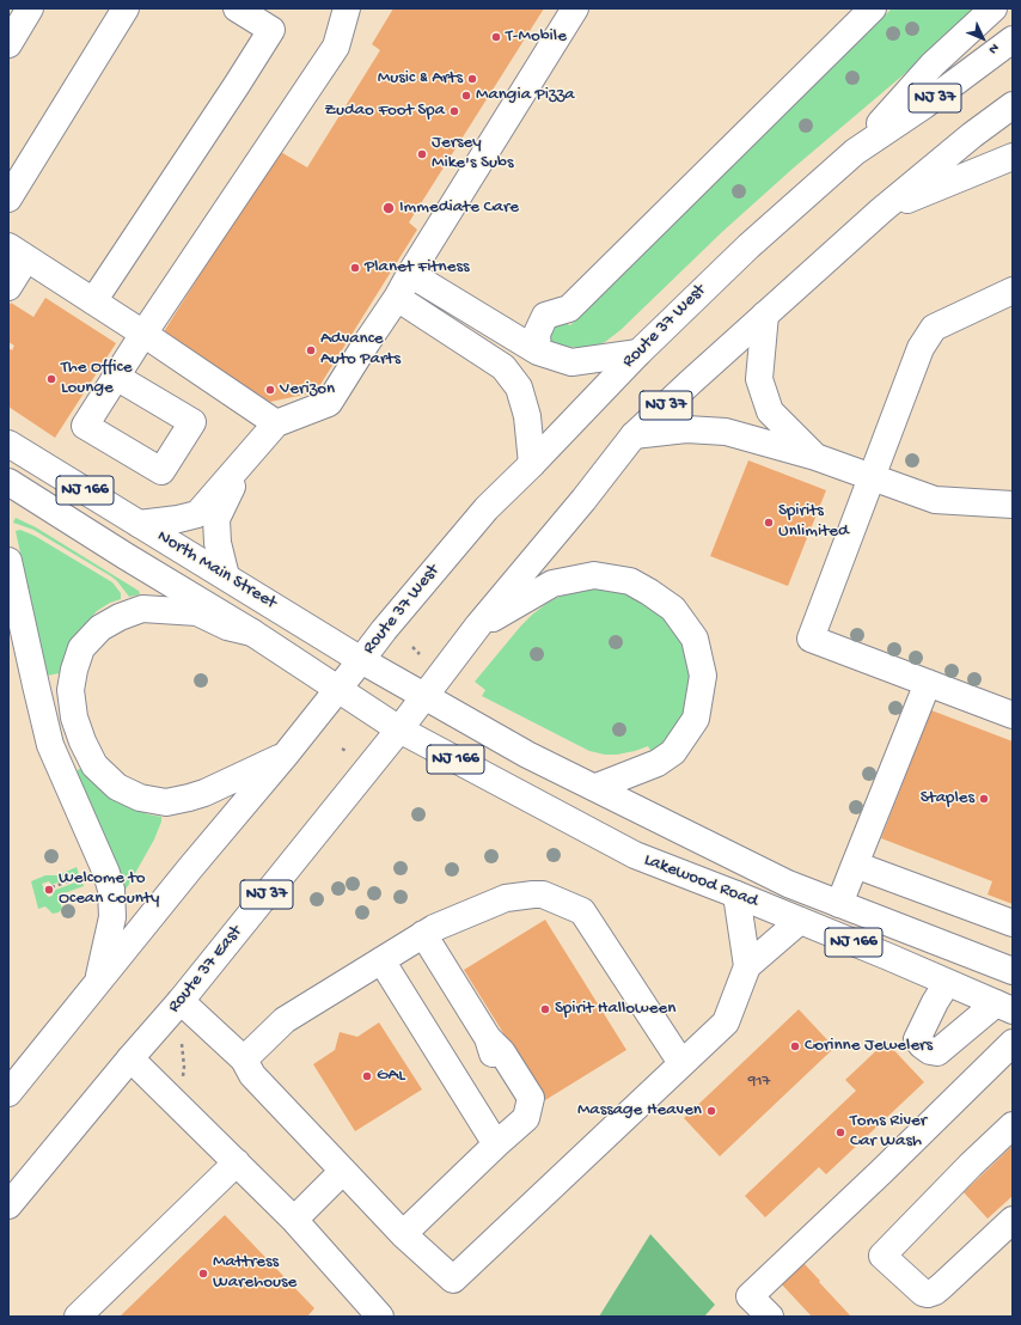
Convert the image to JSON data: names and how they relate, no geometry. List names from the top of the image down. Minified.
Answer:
{"streets":{"main road":["NJ 37","Route 37 West","NJ 166","North Main Street","Lakewood Road","Route 37 East"]},"crossings":[["NJ 37","Route 37 West"],["NJ 37","North Main Street"],["NJ 37","Lakewood Road"],["NJ 37","Route 37 East"],["Route 37 West","North Main Street"],["North Main Street","Lakewood Road"],["North Main Street","Route 37 East"],["Lakewood Road","Route 37 East"]],"places":["T-Mobile","Music & Arts","Mangia Pizza","Zudao Foot Spa","Jersey Mike's Subs","Immediate Care","Planet Fitness","Advance Auto Parts","The Office Lounge","Verizon","Spirits Unlimited","Staples","Welcome to Ocean County","Spirit Halloween","Corinne Jewelers","GAL","Massage Heaven","Toms River Car Wash","Mattress Warehouse"],"house_numbers":["917"],"north":"bottom right"}
